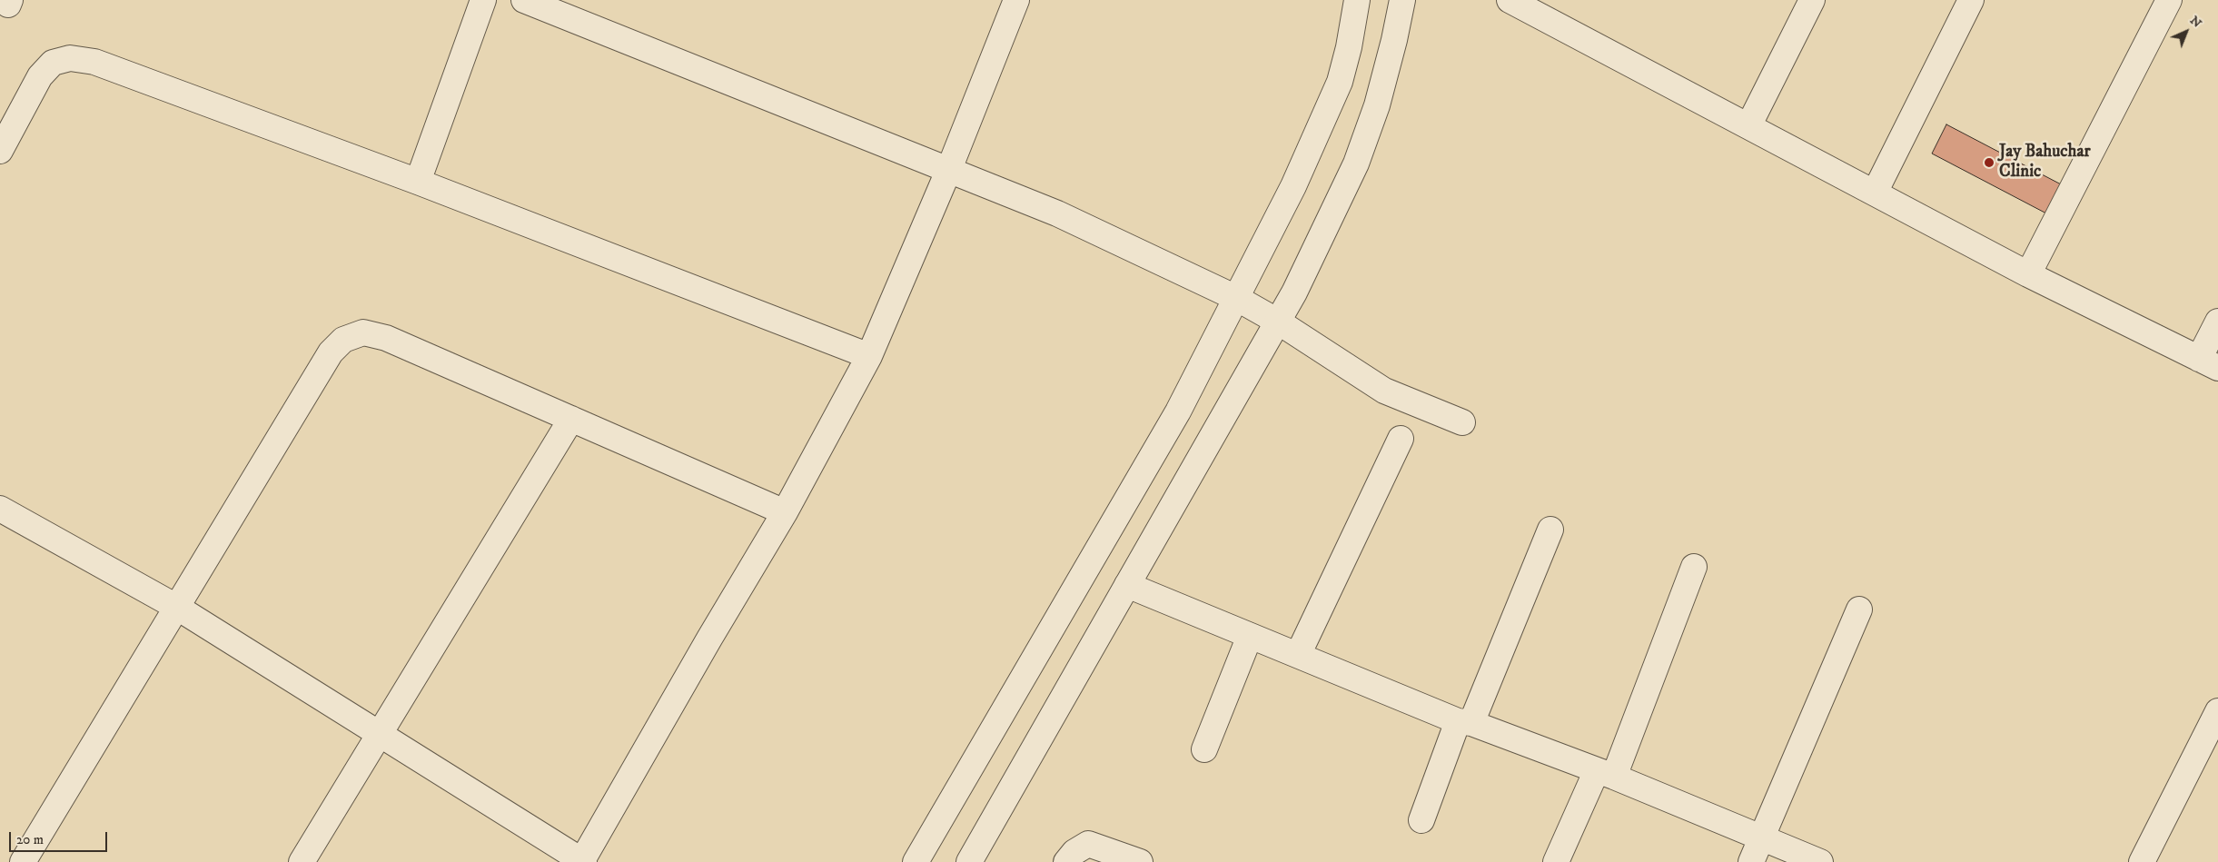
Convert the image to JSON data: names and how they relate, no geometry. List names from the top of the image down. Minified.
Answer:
{"places":["Jay Bahuchar Clinic"],"scale_bar":"20 m","north":"top right"}
